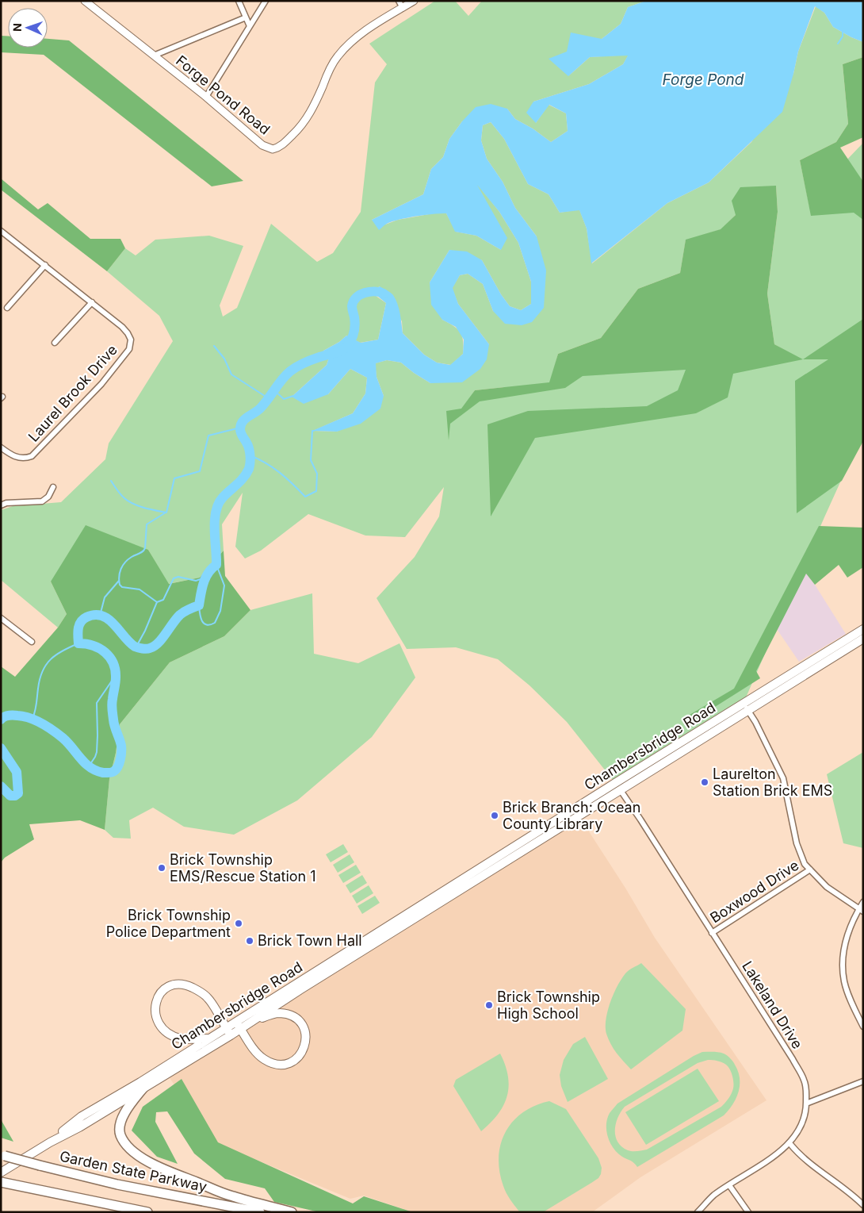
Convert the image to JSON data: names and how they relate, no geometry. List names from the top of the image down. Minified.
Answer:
{"streets":{"highway":["Garden State Parkway"],"main road":["Chambersbridge Road"],"street":["Forge Pond Road","Laurel Brook Drive","Boxwood Drive","Lakeland Drive"]},"crossings":[["Chambersbridge Road","Lakeland Drive"],["Boxwood Drive","Lakeland Drive"]],"water":["Forge Pond"],"places":["Laurelton Station Brick EMS","Brick Branch: Ocean County Library","Brick Township EMS/Rescue Station 1","Brick Township Police Department","Brick Town Hall","Brick Township High School"],"north":"left"}
